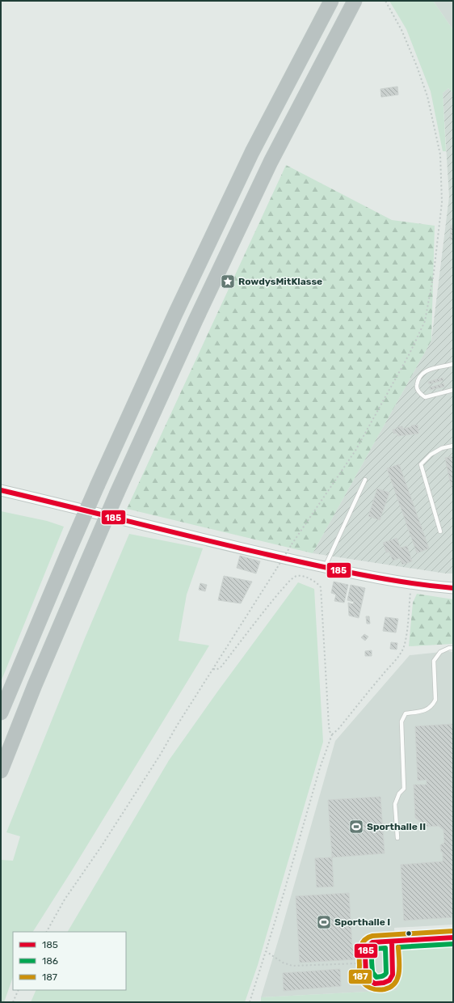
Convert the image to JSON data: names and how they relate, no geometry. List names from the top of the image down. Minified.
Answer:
{"places":{"place":["RowdysMitKlasse"],"sports":["Sporthalle II","Sporthalle I"]},"lines":["transit line 185","transit line 187","transit line 186"],"legend":["185","186","187"]}
